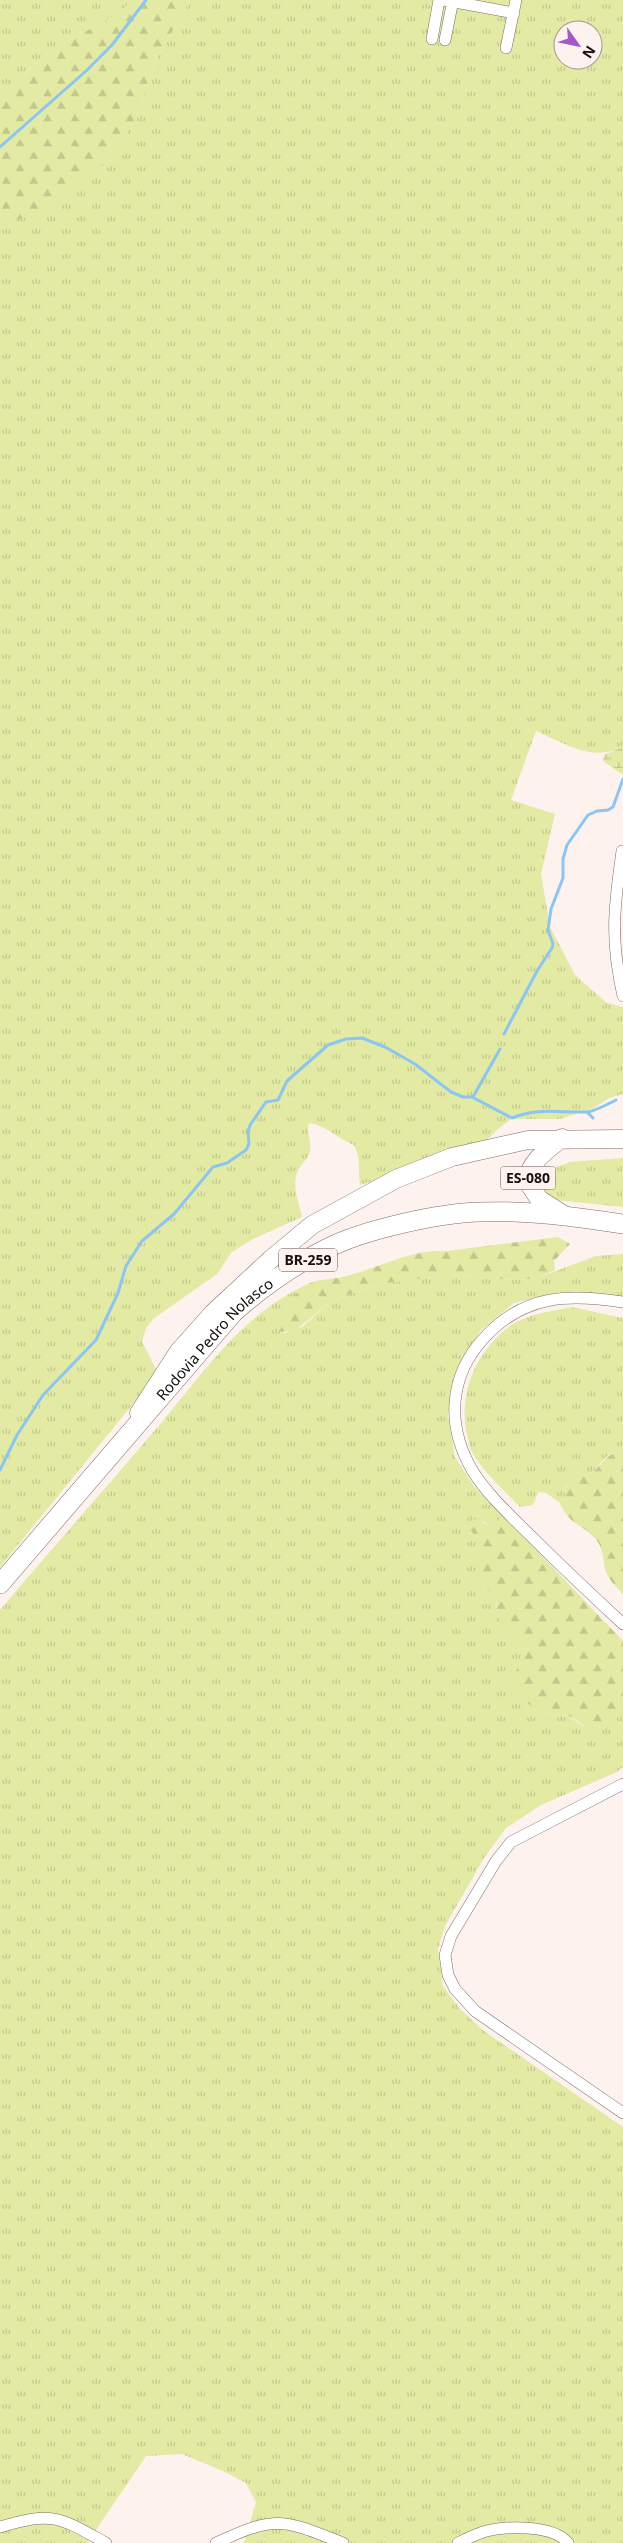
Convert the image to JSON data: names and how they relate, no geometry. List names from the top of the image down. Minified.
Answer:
{"streets":{"highway":["BR-259","Rodovia Pedro Nolasco"],"main road":["ES-080"]},"crossings":[["ES-080","Rodovia Pedro Nolasco"]],"north":"bottom right"}
